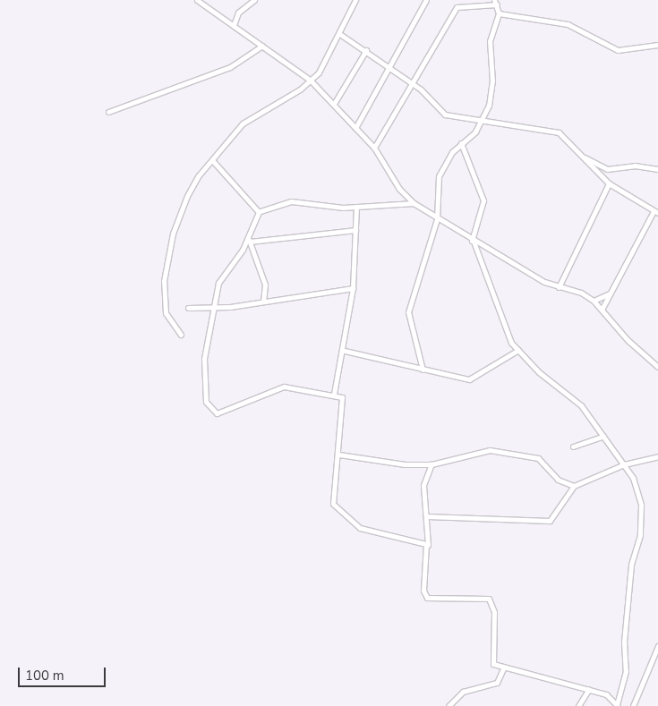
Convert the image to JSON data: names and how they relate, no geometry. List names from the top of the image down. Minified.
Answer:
{"scale_bar":"100 m"}
